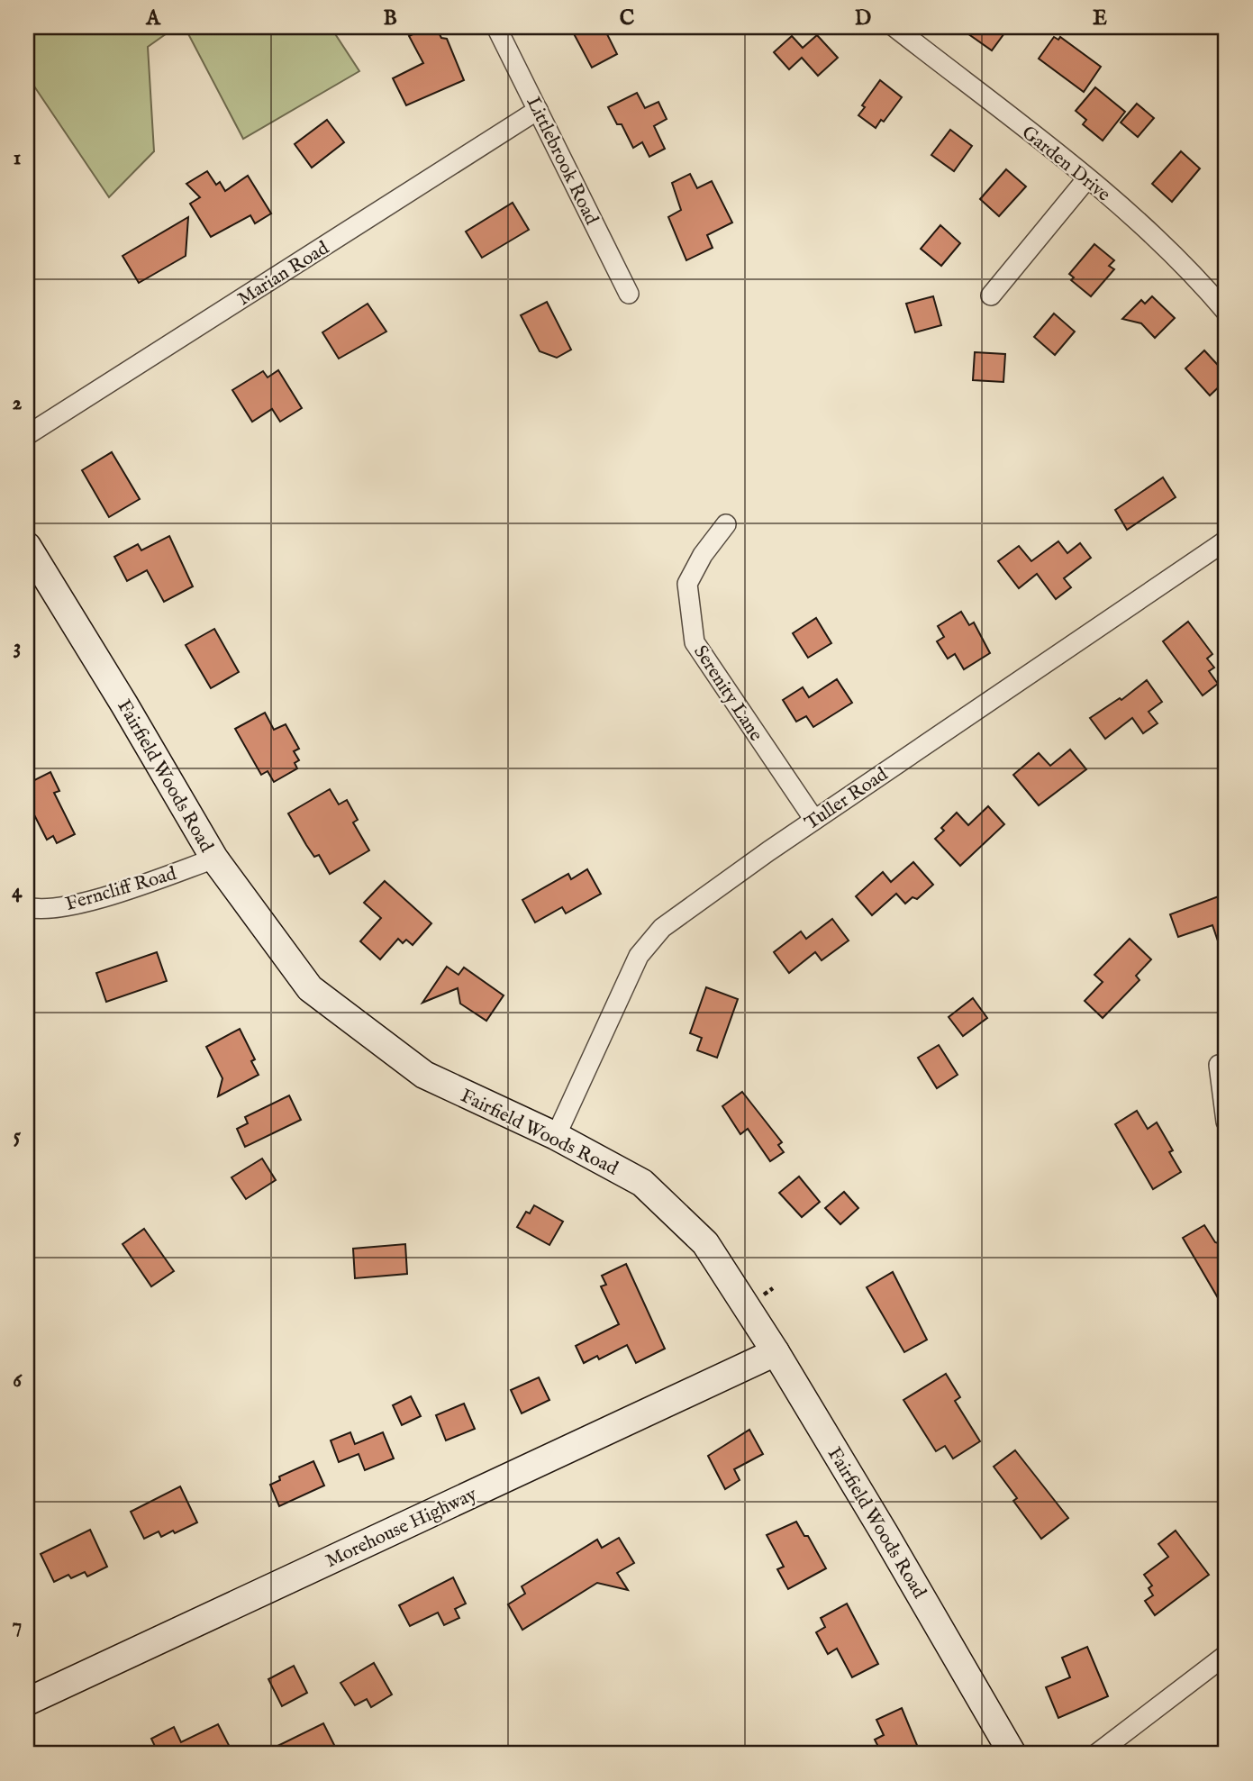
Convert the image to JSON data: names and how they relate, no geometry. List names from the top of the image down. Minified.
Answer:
{"streets":{"main road":["Fairfield Woods Road","Morehouse Highway"],"street":["Littlebrook Road","Garden Drive","Marian Road","Serenity Lane","Tuller Road","Ferncliff Road"]},"crossings":[["Littlebrook Road","Marian Road"],["Serenity Lane","Tuller Road"],["Fairfield Woods Road","Tuller Road"],["Fairfield Woods Road","Ferncliff Road"],["Fairfield Woods Road","Morehouse Highway"]],"grid":{"columns":["A","B","C","D","E"],"rows":["1","2","3","4","5","6","7"]}}
